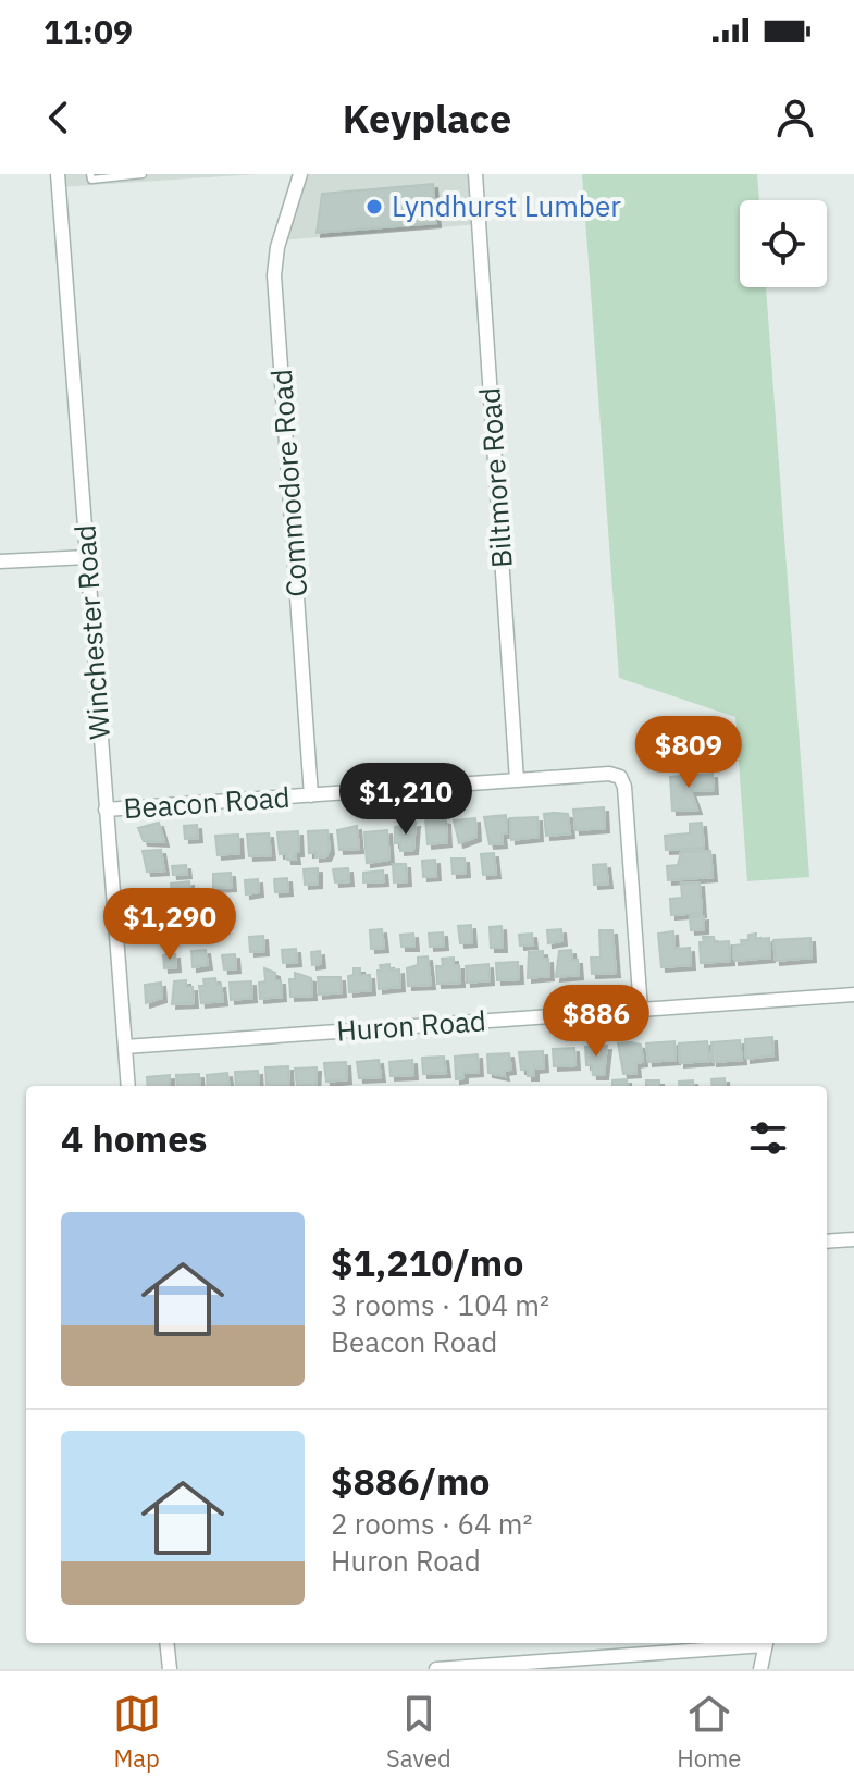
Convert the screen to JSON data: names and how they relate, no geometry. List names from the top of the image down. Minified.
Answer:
{"streets":{"street":["Biltmore Road","Commodore Road","Winchester Road","Beacon Road","Huron Road"]},"crossings":[["Biltmore Road","Beacon Road"],["Commodore Road","Beacon Road"],["Winchester Road","Beacon Road"],["Winchester Road","Huron Road"],["Beacon Road","Huron Road"]],"places":["Lyndhurst Lumber"],"page":{"status":"11:09","header":"Keyplace","price":["$809","$1,210","$1,290","$886"],"heading":"4 homes","list":[{"name":"$1,210/mo","note":"3 rooms · 104 m² · Beacon Road"},{"name":"$886/mo","note":"2 rooms · 64 m² · Huron Road"}],"tabs":["Map","Saved","Home"]}}
